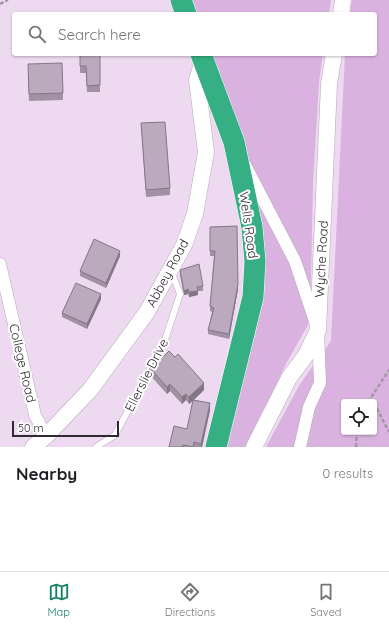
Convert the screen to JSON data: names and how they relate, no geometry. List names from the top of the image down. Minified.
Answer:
{"streets":{"highway":["Wells Road"],"street":["Wyche Road","Abbey Road","College Road"],"lane":["Ellerslie Drive"]},"crossings":[["Wells Road","Abbey Road"],["Abbey Road","College Road"],["Abbey Road","Ellerslie Drive"]],"scale_bar":"50 m","page":{"search":"Search here","scale":"50 m","heading":["Nearby","0 results"],"nav":["Map","Directions","Saved"]}}
